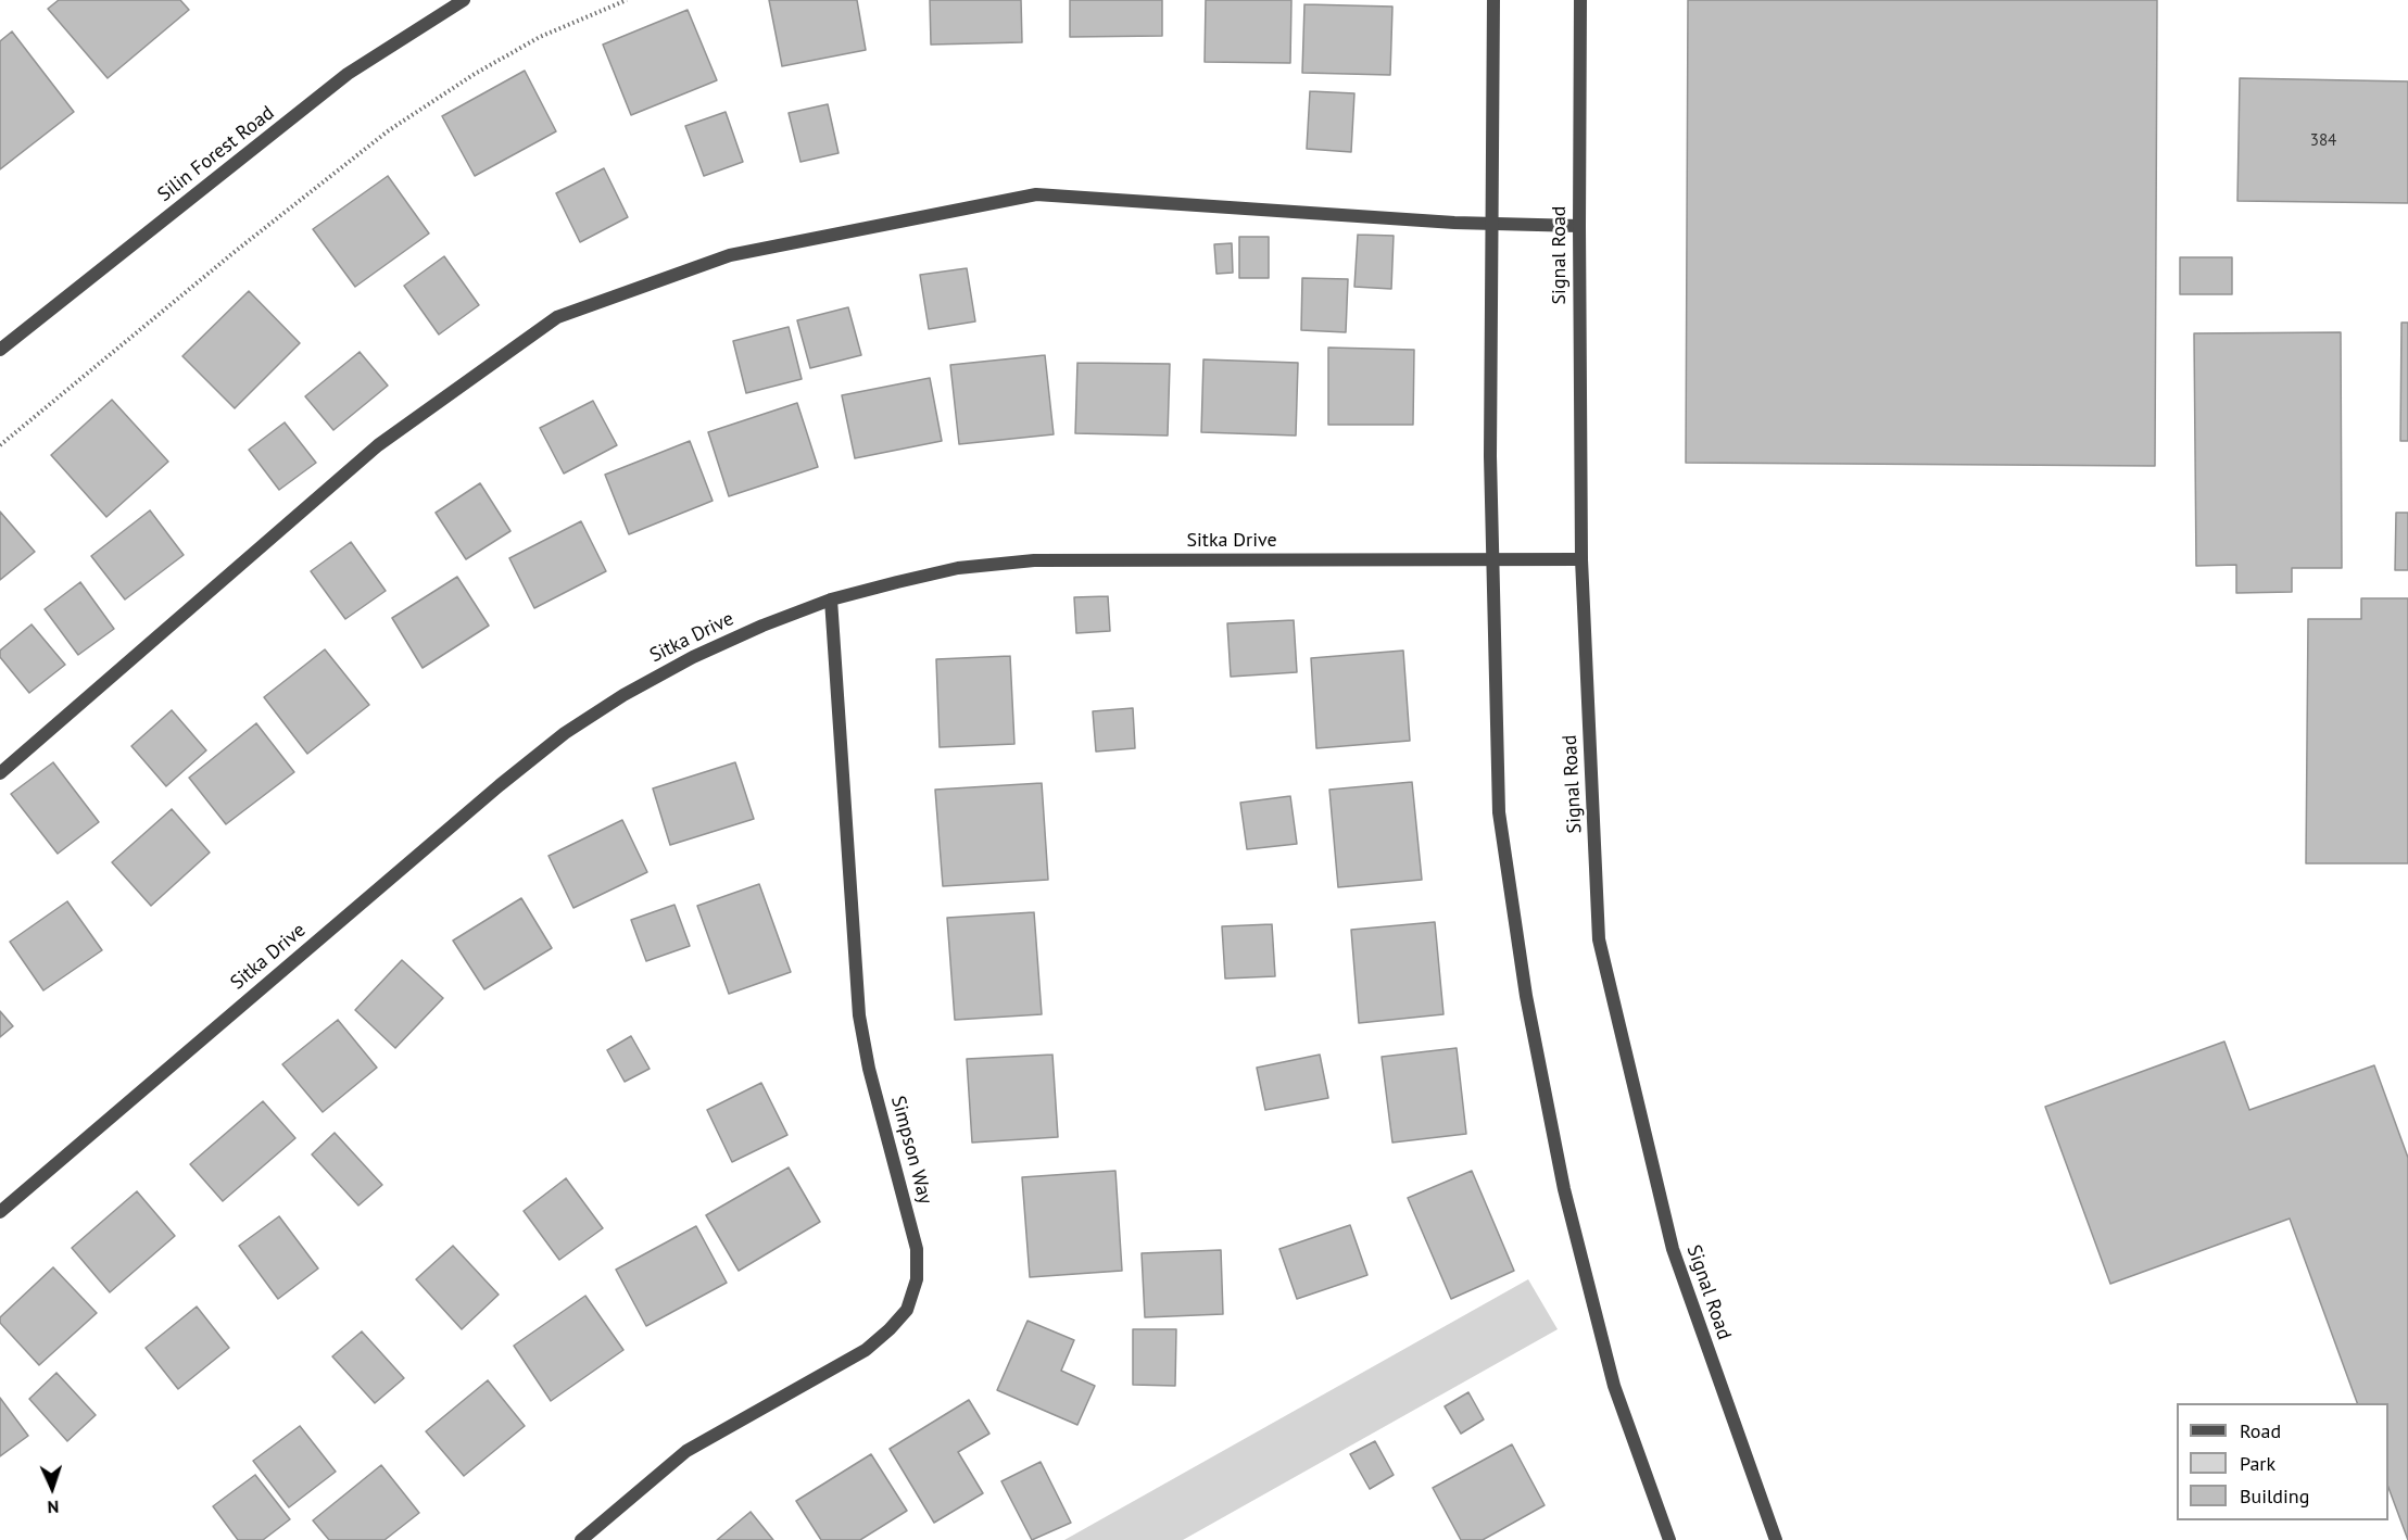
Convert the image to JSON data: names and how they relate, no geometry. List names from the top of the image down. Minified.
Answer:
{"streets":{"street":["Silin Forest Road","Signal Road","Sitka Drive","Simpson Way"]},"crossings":[["Signal Road","Sitka Drive"],["Sitka Drive","Simpson Way"]],"house_numbers":["384"],"legend":["Road","Park","Building"],"north":"bottom"}
